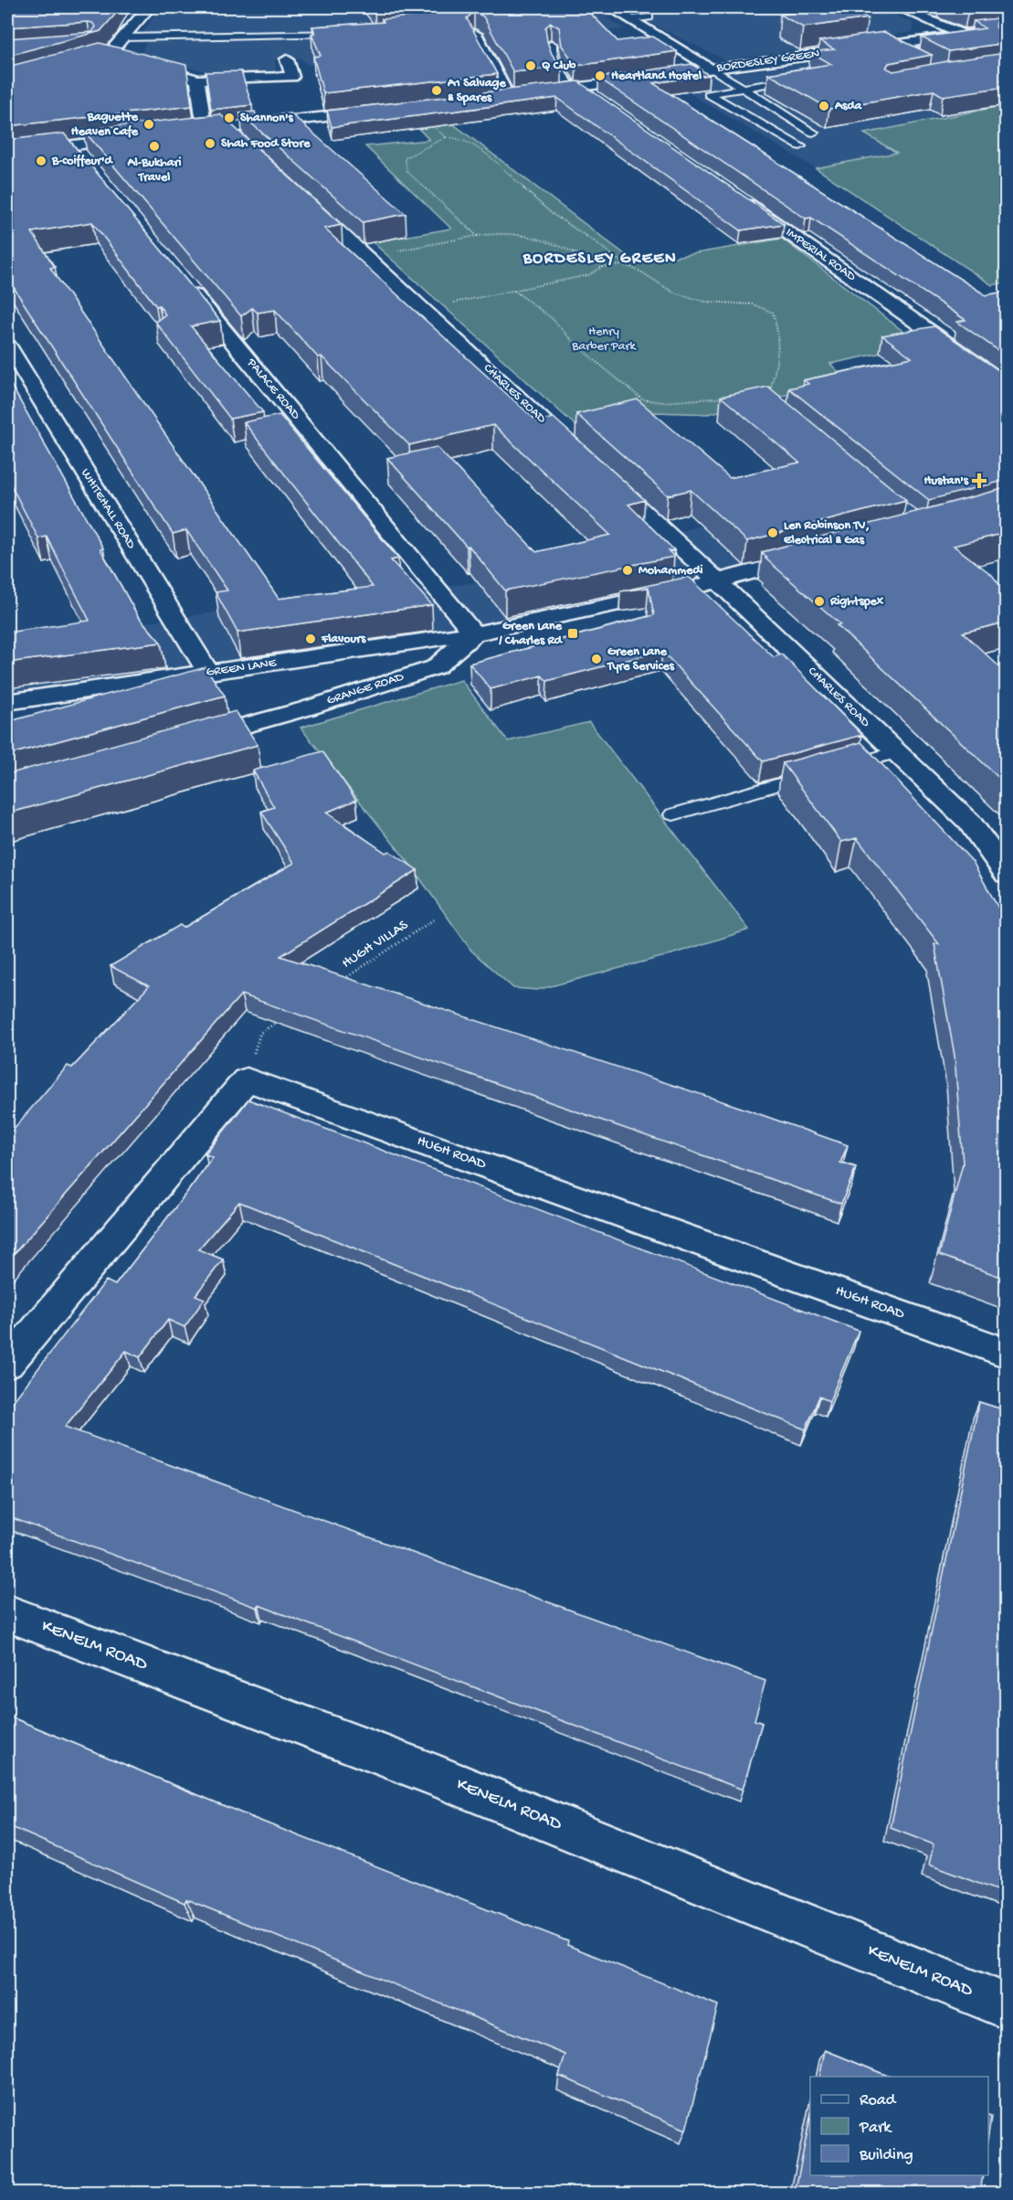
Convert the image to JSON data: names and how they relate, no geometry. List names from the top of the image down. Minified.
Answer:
{"streets":{"street":["BORDESLEY GREEN","IMPERIAL ROAD","PALACE ROAD","CHARLES ROAD","WHITEHALL ROAD","GREEN LANE","GRANGE ROAD","HUGH ROAD","KENELM ROAD"],"path":["HUGH VILLAS"]},"crossings":[["PALACE ROAD","GREEN LANE"],["PALACE ROAD","GRANGE ROAD"],["CHARLES ROAD","GRANGE ROAD"],["WHITEHALL ROAD","GREEN LANE"],["GREEN LANE","GRANGE ROAD"]],"districts":["BORDESLEY GREEN"],"parks":["Henry Barber Park"],"places":{"other":["Q Club","Heartland Hostel","A1 Salvage & Spares","Asda","Shannon's","Baguette Heaven Cafe","Shah Food Store","Al-Bukhari Travel","B-coiffeur'd","Len Robinson TV, Electrical & Gas","Mohammedi","Rightspex","Flavours","Green Lane Tyre Services"],"health":["Hustan's"],"transit":["Green Lane / Charles Rd"]},"legend":["Road","Park","Building"]}
